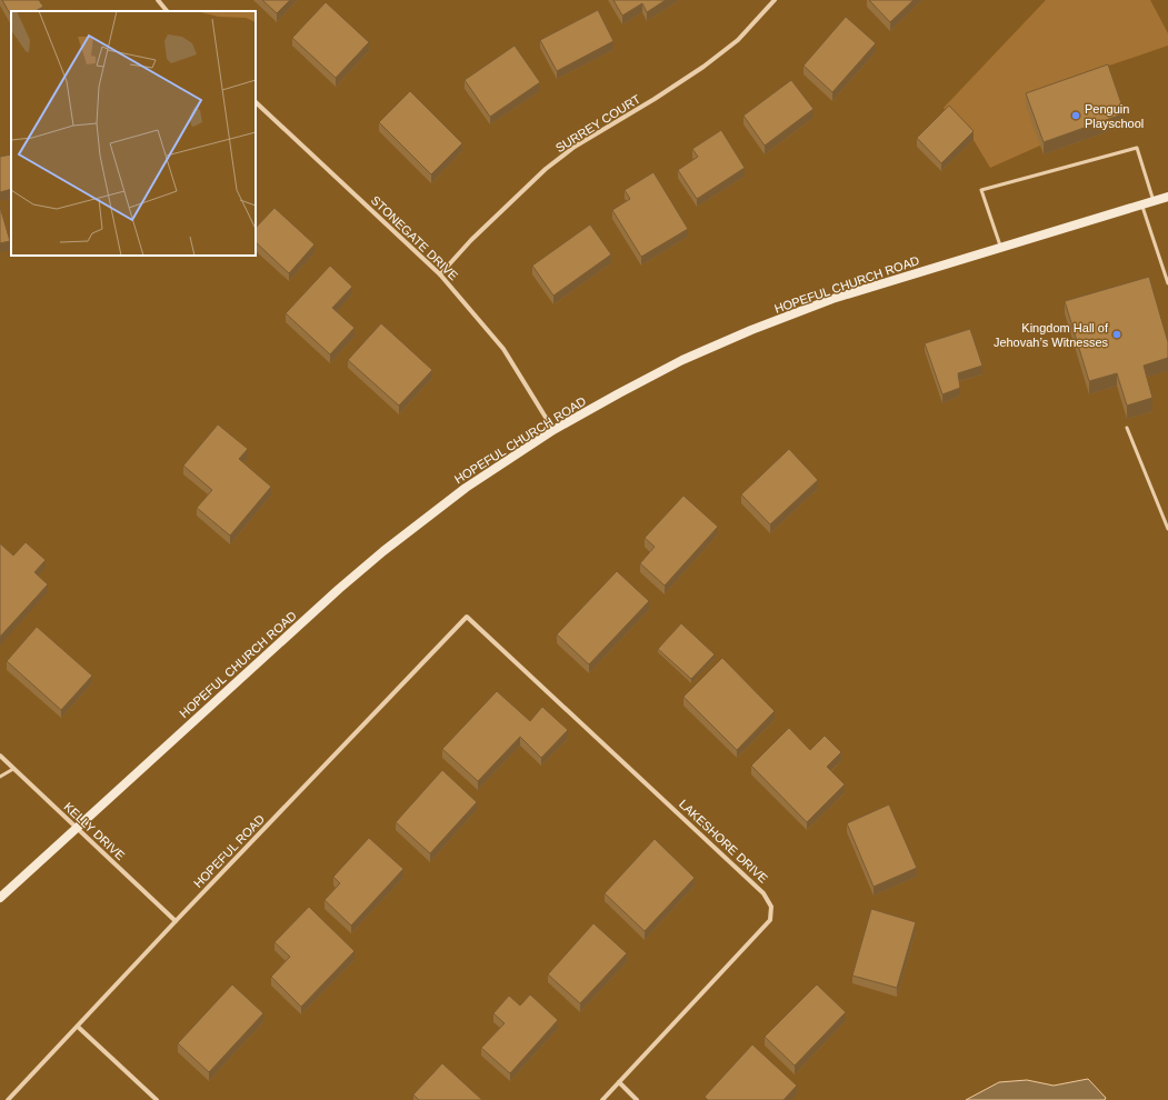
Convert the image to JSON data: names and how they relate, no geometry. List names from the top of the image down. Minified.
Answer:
{"streets":{"main road":["HOPEFUL CHURCH ROAD"],"street":["SURREY COURT","STONEGATE DRIVE","KELLY DRIVE","LAKESHORE DRIVE","HOPEFUL ROAD"]},"crossings":[["SURREY COURT","STONEGATE DRIVE"],["STONEGATE DRIVE","HOPEFUL CHURCH ROAD"],["HOPEFUL CHURCH ROAD","KELLY DRIVE"],["KELLY DRIVE","HOPEFUL ROAD"],["LAKESHORE DRIVE","HOPEFUL ROAD"]],"places":["Penguin Playschool","Kingdom Hall of Jehovah’s Witnesses"]}
